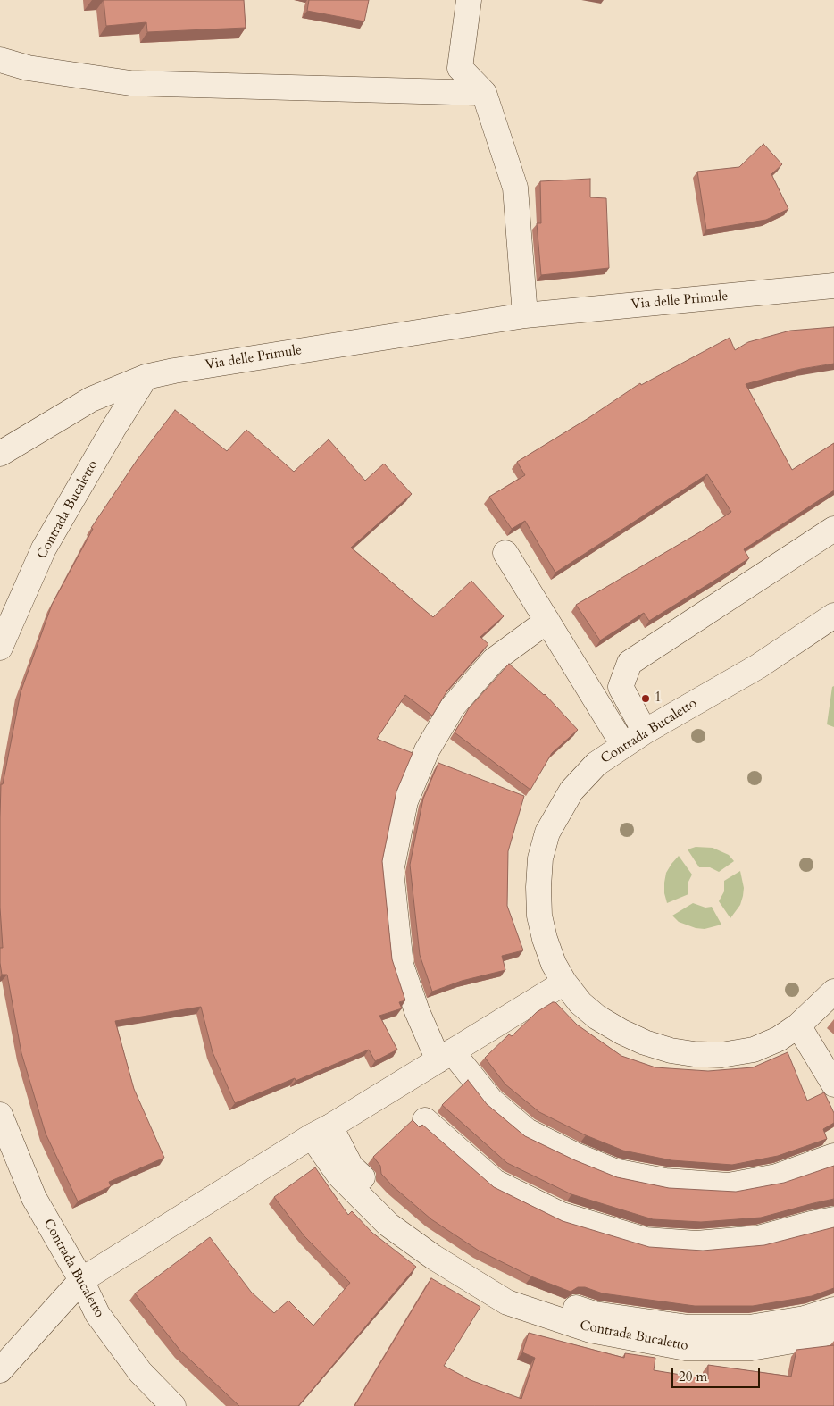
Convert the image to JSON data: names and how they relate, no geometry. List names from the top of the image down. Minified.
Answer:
{"streets":{"street":["Via delle Primule","Contrada Bucaletto"]},"crossings":[["Via delle Primule","Contrada Bucaletto"]],"places":["1"],"scale_bar":"20 m"}
